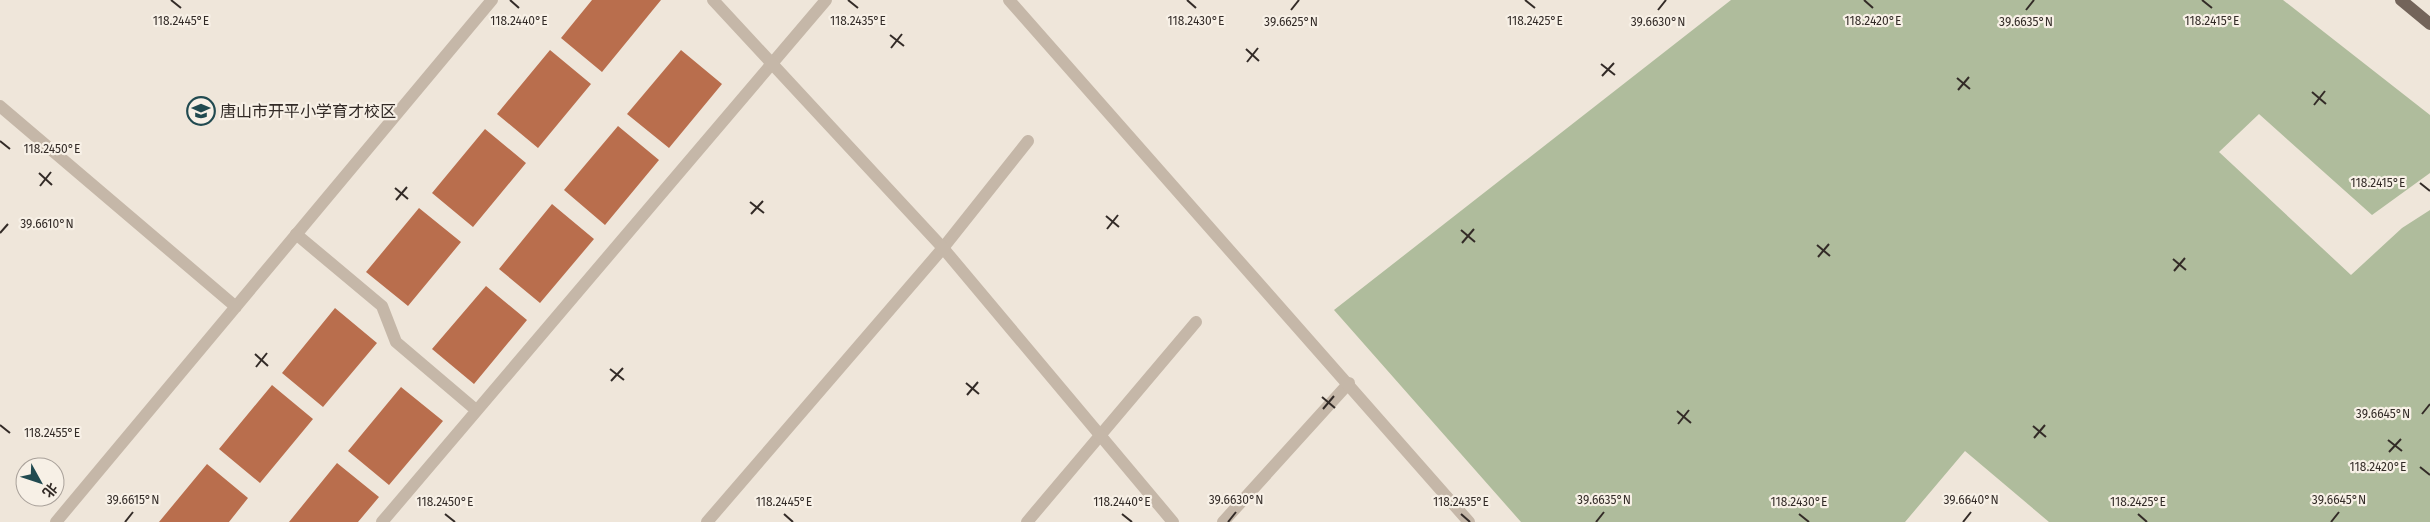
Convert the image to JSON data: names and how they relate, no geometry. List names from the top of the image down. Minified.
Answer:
{"places":{"school or university":["唐山市开平小学育才校区"]},"north":"bottom right","coordinates":["118.2445°E","118.2440°E","118.2435°E","118.2430°E","118.2420°E","118.2415°E","118.2425°E","39.6625°N","39.6630°N","39.6635°N","118.2450°E","39.6610°N","39.6645°N","118.2455°E","39.6615°N","39.6640°N"]}
